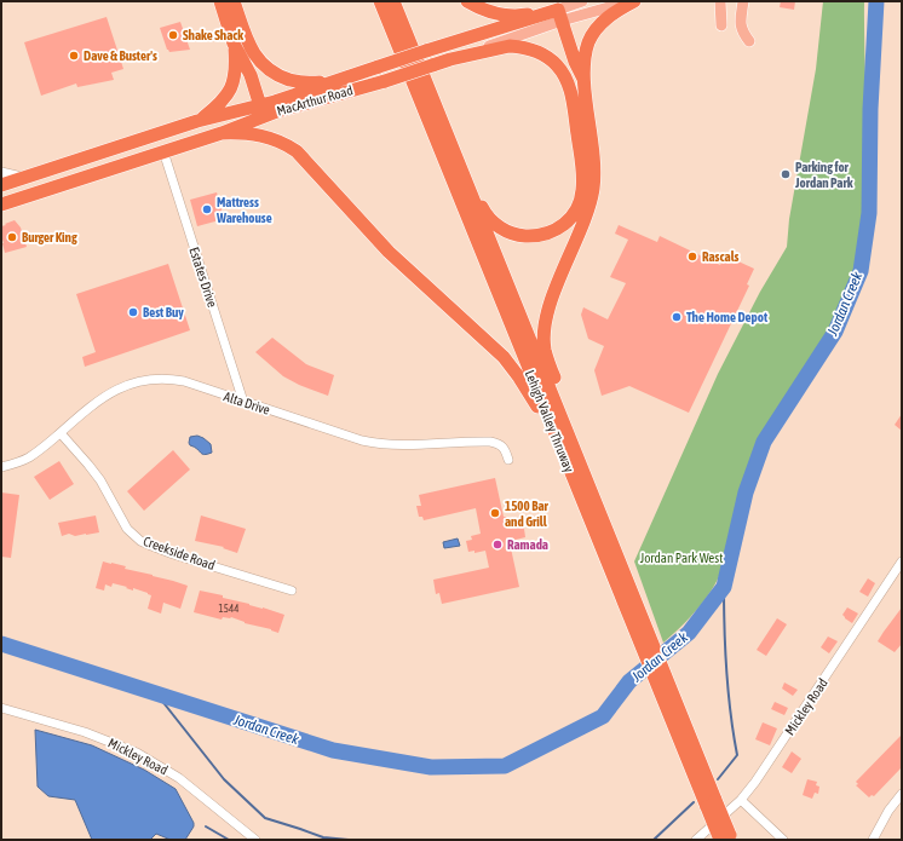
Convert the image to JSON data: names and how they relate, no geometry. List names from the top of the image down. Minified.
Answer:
{"streets":{"highway":["MacArthur Road","Lehigh Valley Thruway"],"street":["Estates Drive","Alta Drive","Creekside Road","Mickley Road"]},"crossings":[["MacArthur Road","Estates Drive"],["Estates Drive","Alta Drive"],["Alta Drive","Creekside Road"]],"water":["Jordan Creek"],"parks":["Jordan Park West"],"places":["Shake Shack","Dave & Buster's","Parking for Jordan Park","Mattress Warehouse","Burger King","Rascals","Best Buy","The Home Depot","1500 Bar and Grill","Ramada"],"house_numbers":["1544"]}
